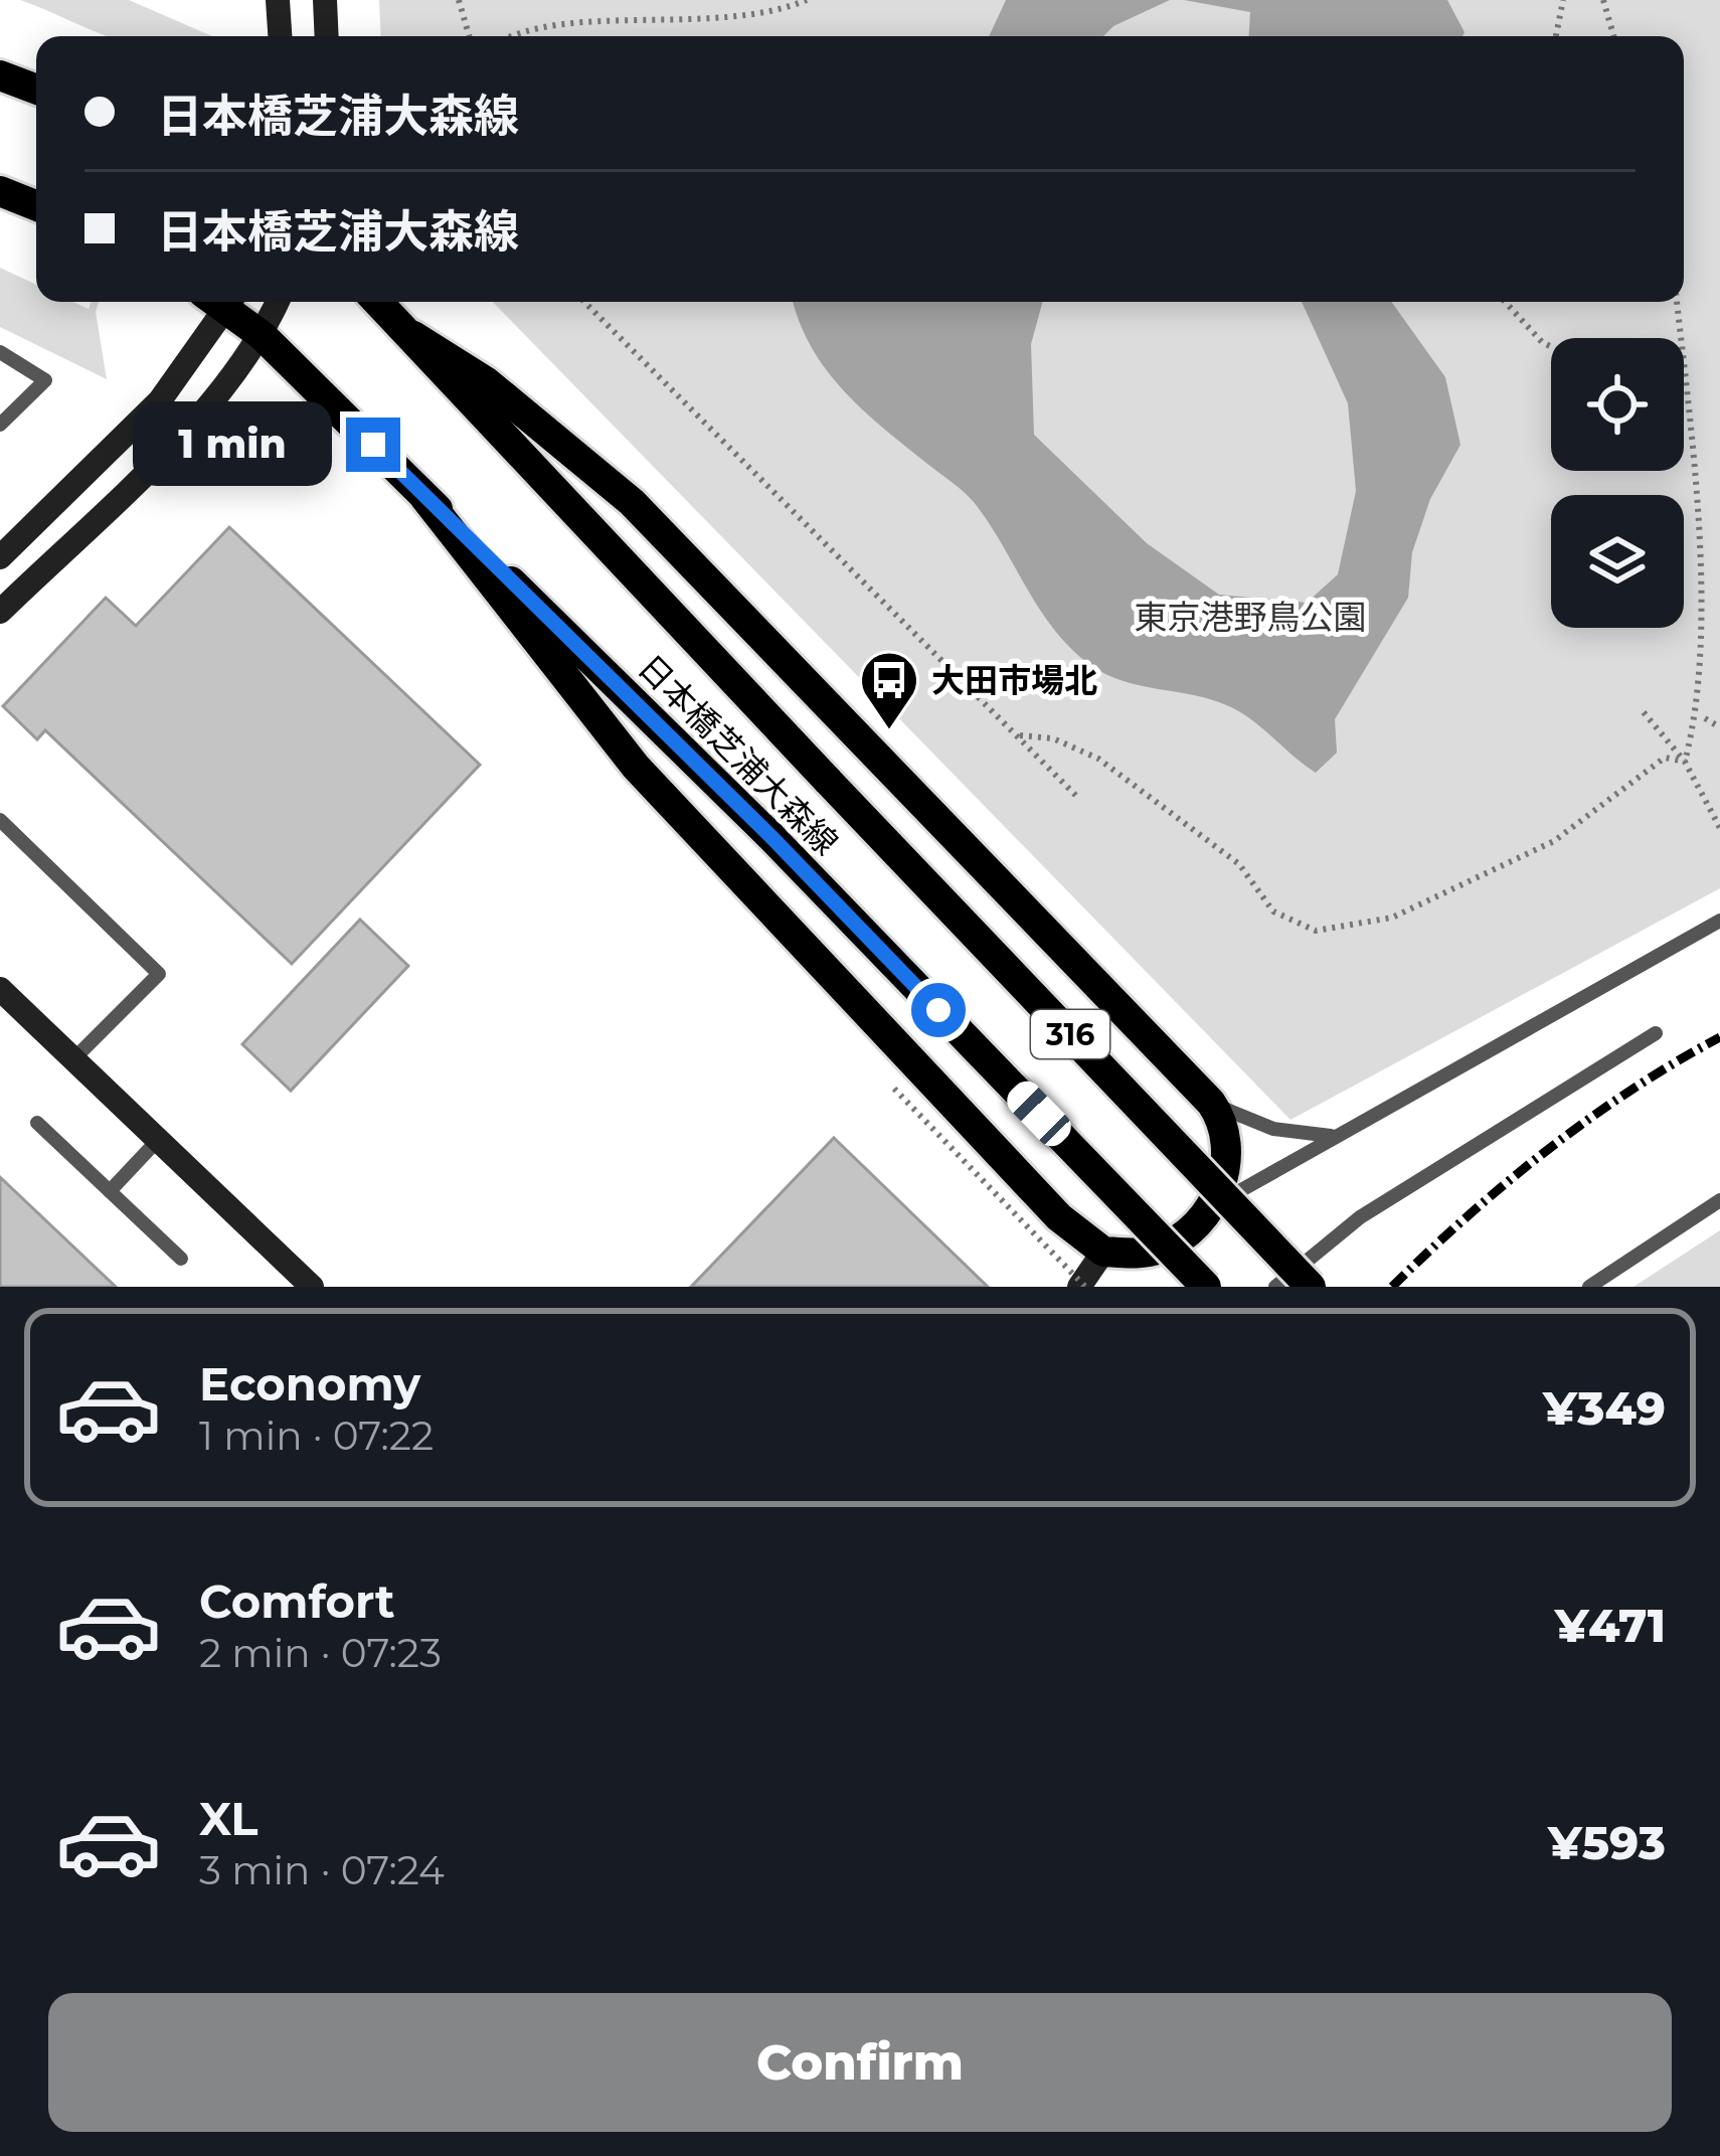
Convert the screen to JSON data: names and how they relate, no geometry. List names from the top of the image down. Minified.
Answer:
{"streets":{"main road":["日本橋芝浦大森線","316"]},"parks":["東京港野鳥公園"],"places":{"bus stop":["大田市場北"]},"page":{"banner":["日本橋芝浦大森線","日本橋芝浦大森線"],"bubble":"1 min","list":[{"name":"Economy","note":"1 min · 07:22","value":"¥349"},{"name":"Comfort","note":"2 min · 07:23","value":"¥471"},{"name":"XL","note":"3 min · 07:24","value":"¥593"}],"buttons":"Confirm"}}
